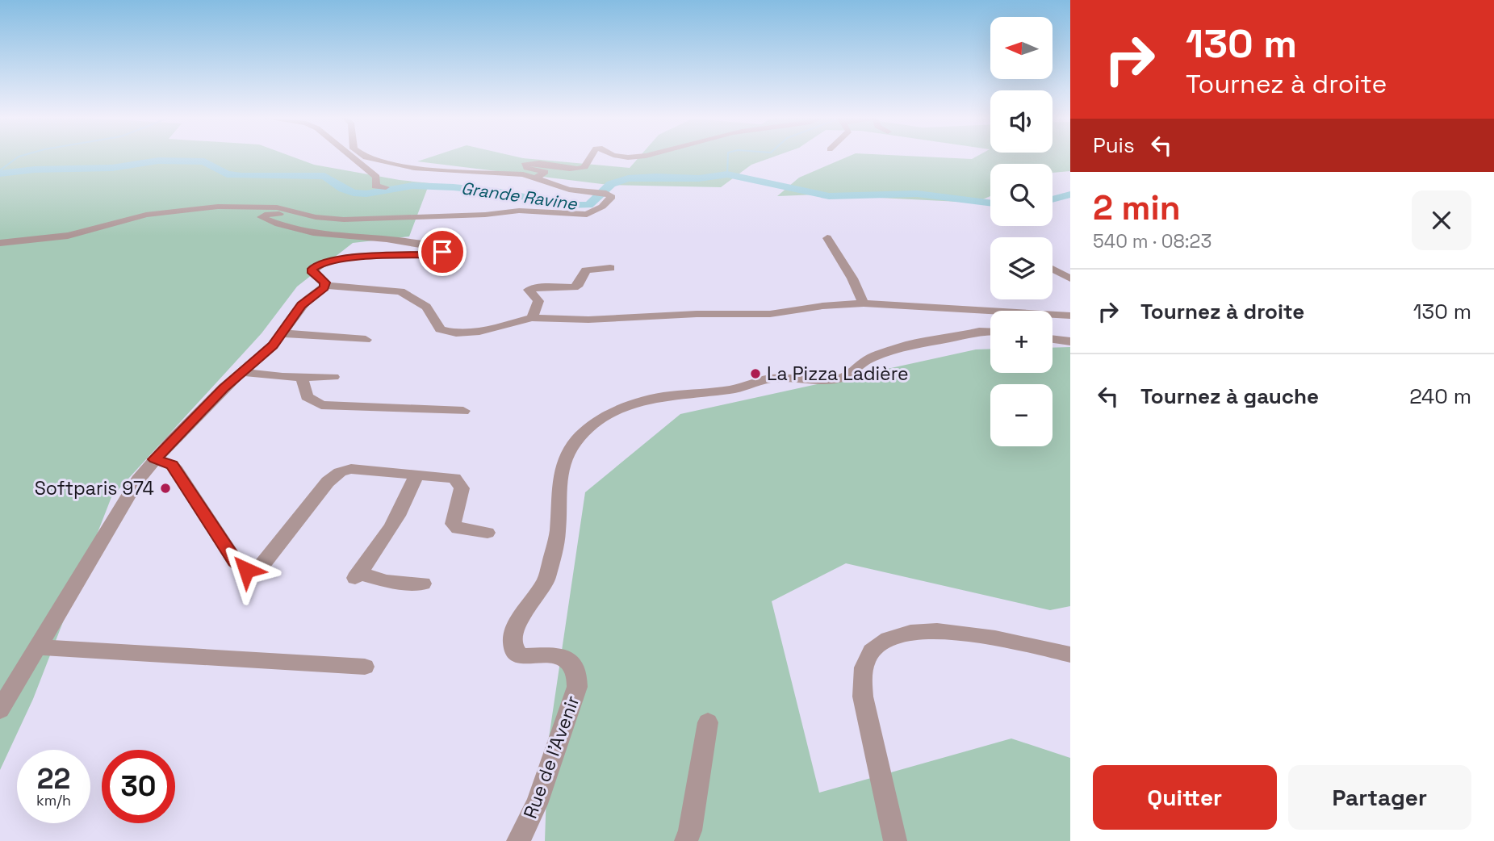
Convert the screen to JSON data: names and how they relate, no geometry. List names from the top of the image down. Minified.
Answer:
{"streets":{"street":["Rue de l'Avenir"]},"water":["Grande Ravine"],"places":["La Pizza Ladière","Softparis 974"],"north":"left","page":{"turn":["130 m","Tournez à droite"],"map_buttons":["+","−"],"then":"Puis","heading":["2 min","540 m · 08:23"],"list":[{"name":"Tournez à droite","value":"130 m"},{"name":"Tournez à gauche","value":"240 m"}],"speed":"22 km/h","limit":"30","buttons":["Quitter","Partager"]}}
